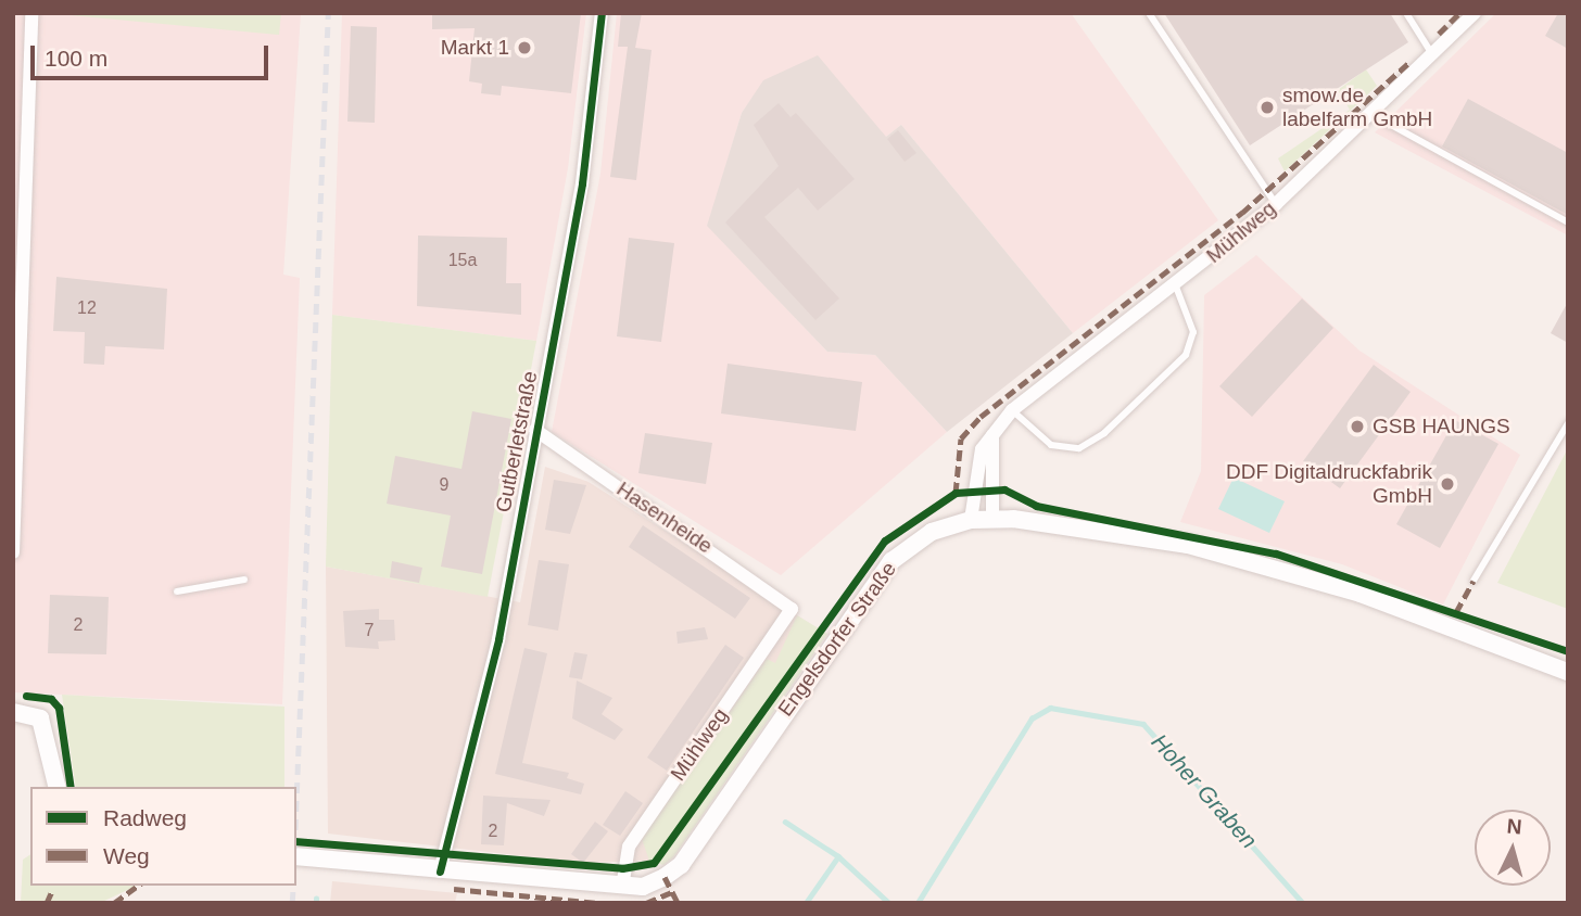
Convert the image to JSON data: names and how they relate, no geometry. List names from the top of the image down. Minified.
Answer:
{"streets":{"main road":["Engelsdorfer Straße"],"street":["Mühlweg","Gutberletstraße","Hasenheide"]},"crossings":[["Mühlweg","Hasenheide"],["Mühlweg","Engelsdorfer Straße"],["Gutberletstraße","Hasenheide"],["Gutberletstraße","Engelsdorfer Straße"]],"water":["Hoher Graben"],"places":["Markt 1","smow.de labelfarm GmbH","GSB HAUNGS","DDF Digitaldruckfabrik GmbH"],"house_numbers":["15a","12","9","2","7","2"],"legend":["Radweg","Weg"],"scale_bar":"100 m","north":"top"}
